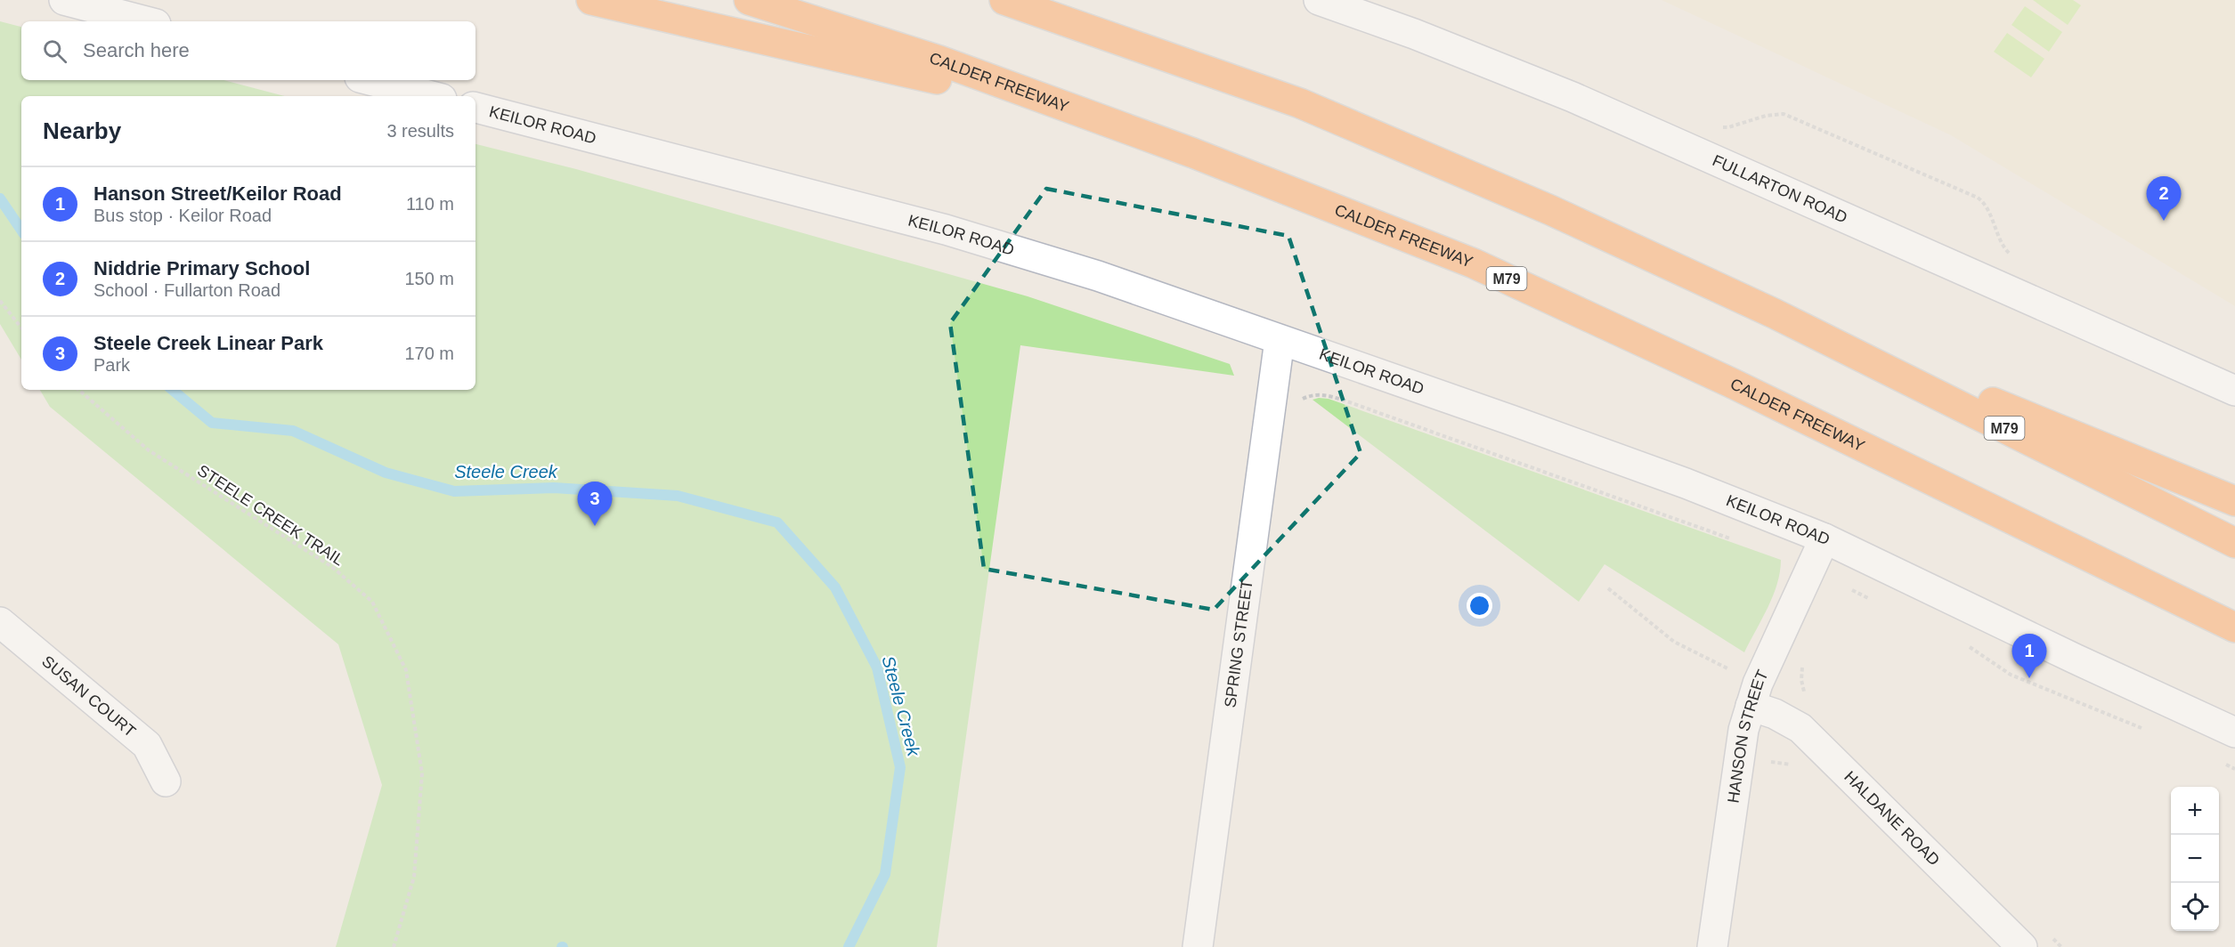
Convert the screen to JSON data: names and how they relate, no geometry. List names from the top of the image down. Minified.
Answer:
{"streets":{"highway":["CALDER FREEWAY","M79"],"main road":["KEILOR ROAD","FULLARTON ROAD","SPRING STREET","SUSAN COURT","HANSON STREET","HALDANE ROAD"],"path":["STEELE CREEK TRAIL"]},"crossings":[["KEILOR ROAD","SPRING STREET"],["KEILOR ROAD","HANSON STREET"],["HANSON STREET","HALDANE ROAD"]],"water":["Steele Creek"],"page":{"search":"Search here","heading":["Nearby","3 results"],"list":[{"mark":"1","name":"Hanson Street/Keilor Road","note":"Bus stop · Keilor Road","value":"110 m"},{"mark":"2","name":"Niddrie Primary School","note":"School · Fullarton Road","value":"150 m"},{"mark":"3","name":"Steele Creek Linear Park","note":"Park","value":"170 m"}],"pins":["2","3","1"],"map_buttons":["+","−"]}}
